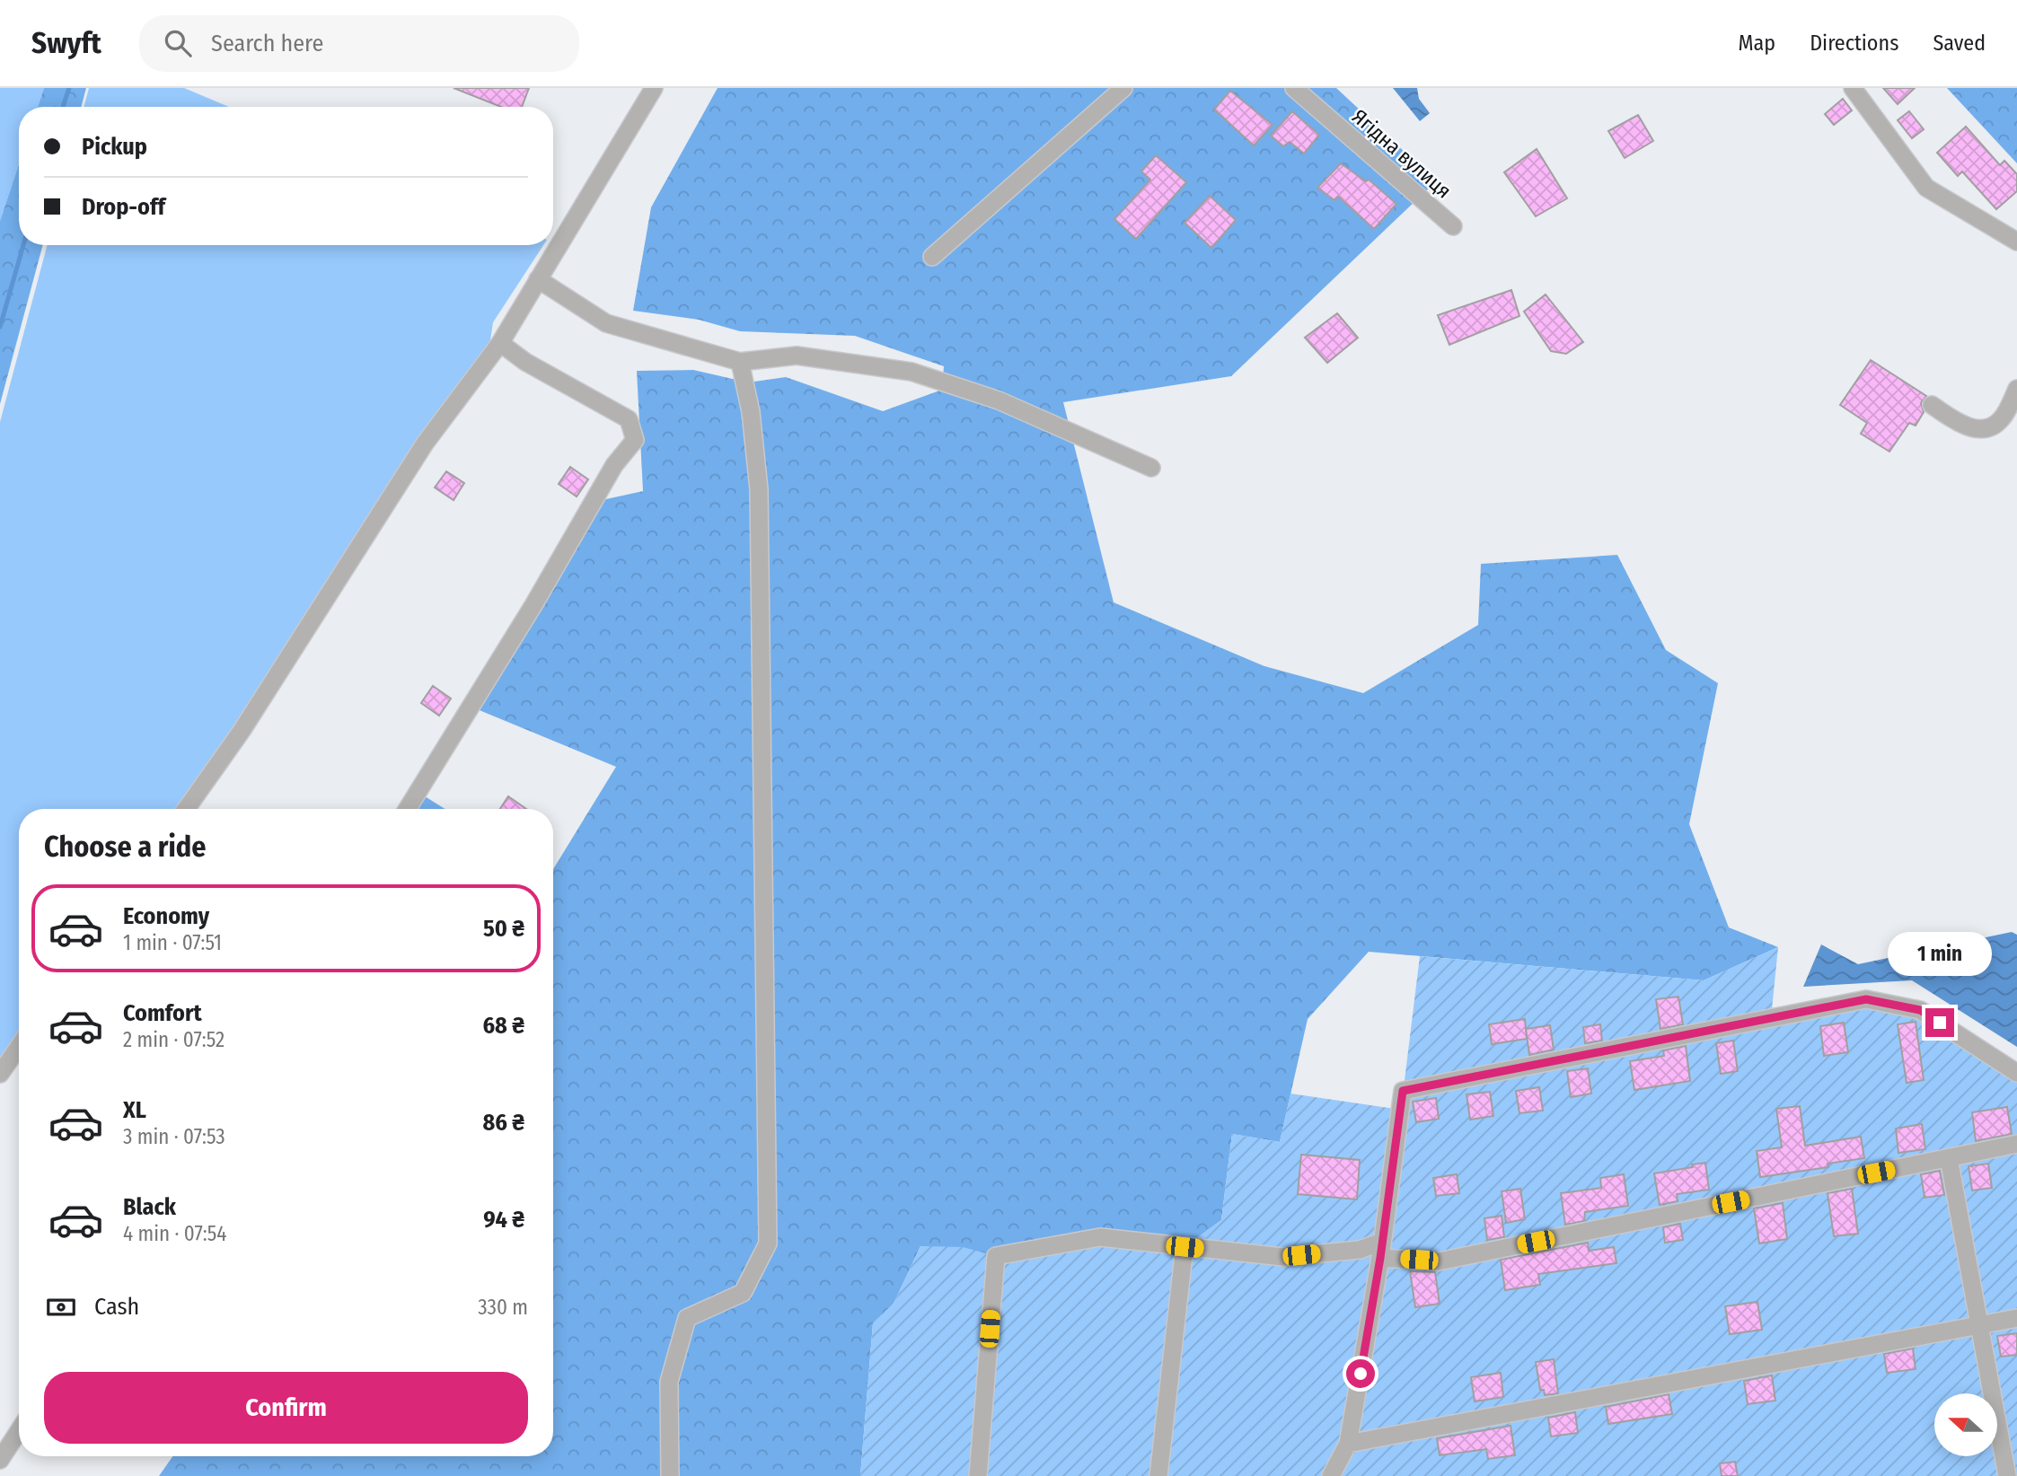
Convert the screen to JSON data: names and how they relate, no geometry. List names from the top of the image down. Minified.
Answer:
{"streets":{"street":["Ягідна вулиця"]},"north":"left","page":{"header":"Swyft","search":"Search here","nav":["Map","Directions","Saved"],"banner":["Pickup","Drop-off"],"heading":"Choose a ride","list":[{"name":"Economy","note":"1 min · 07:51","value":"50 ₴"},{"name":"Comfort","note":"2 min · 07:52","value":"68 ₴"},{"name":"XL","note":"3 min · 07:53","value":"86 ₴"},{"name":"Black","note":"4 min · 07:54","value":"94 ₴"}],"bubble":"1 min","pay":["Cash","330 m"],"buttons":"Confirm"}}
